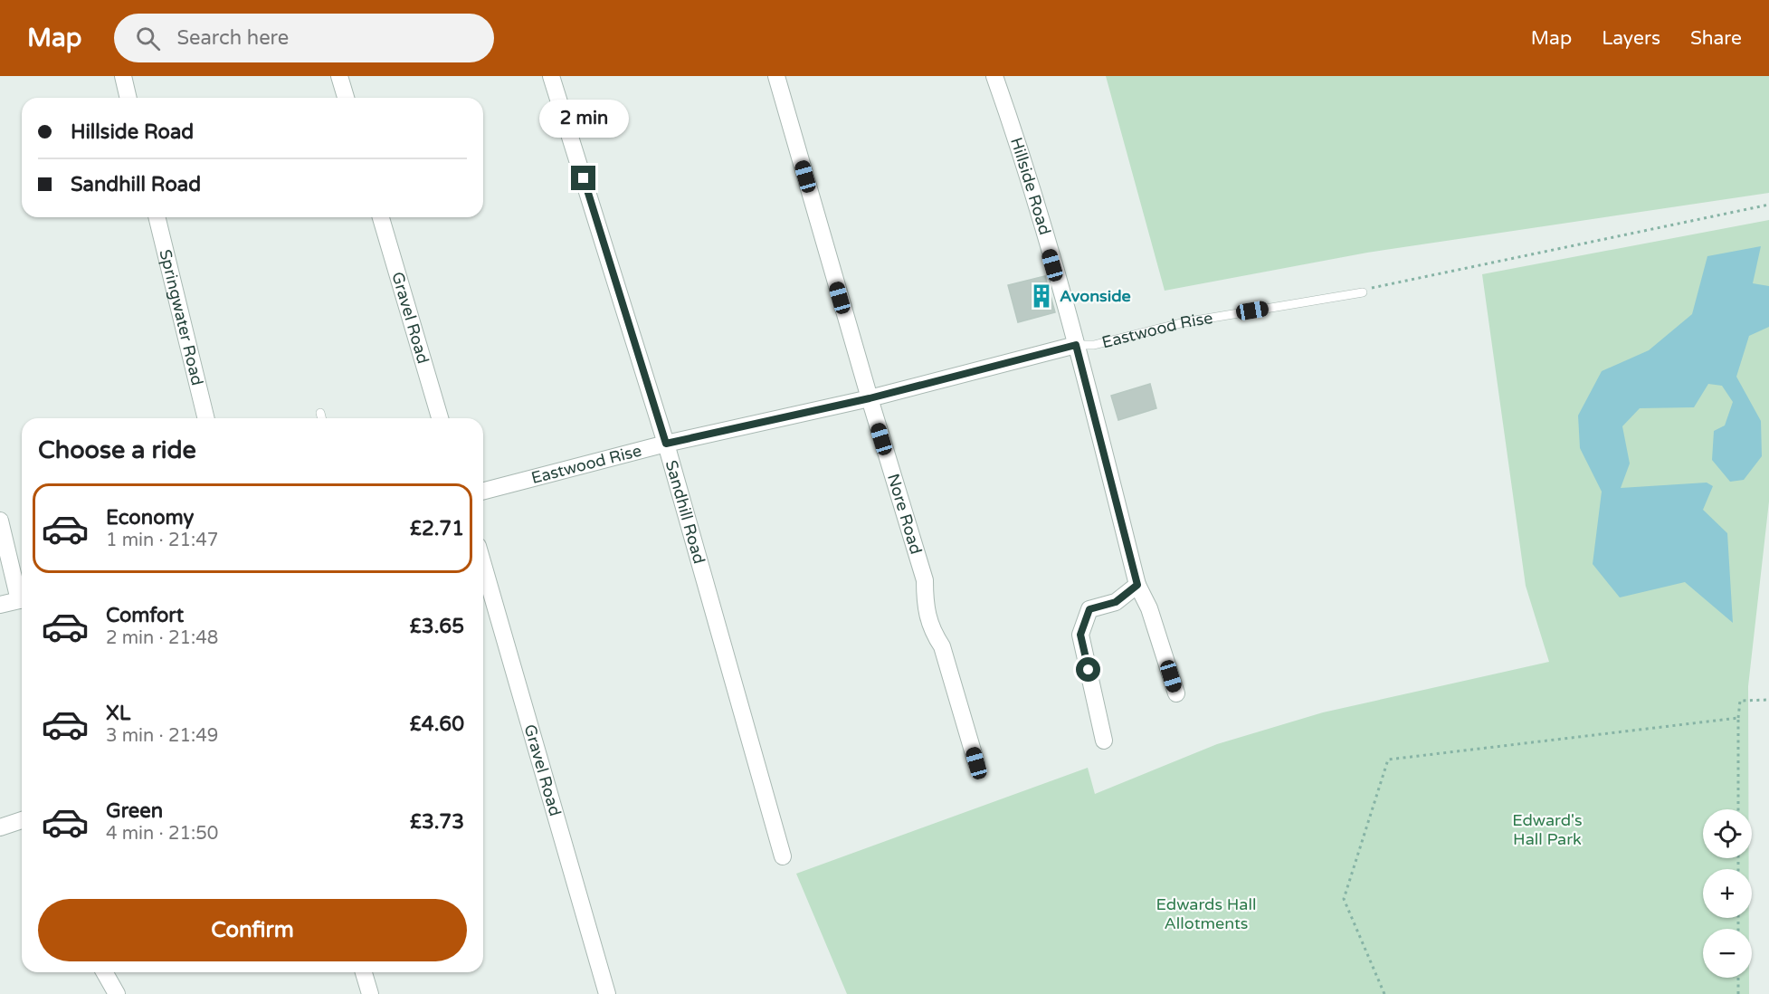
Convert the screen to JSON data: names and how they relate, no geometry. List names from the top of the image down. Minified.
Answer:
{"streets":{"street":["Hillside Road","Springwater Road","Gravel Road","Eastwood Rise","Sandhill Road","Nore Road"]},"crossings":[["Hillside Road","Eastwood Rise"],["Eastwood Rise","Sandhill Road"],["Eastwood Rise","Nore Road"]],"parks":["Edward's Hall Park","Edwards Hall Allotments"],"places":{"building":["Avonside"]},"page":{"header":"Map","search":"Search here","nav":["Map","Layers","Share"],"banner":["Hillside Road","Sandhill Road"],"bubble":"2 min","heading":"Choose a ride","list":[{"name":"Economy","note":"1 min · 21:47","value":"£2.71"},{"name":"Comfort","note":"2 min · 21:48","value":"£3.65"},{"name":"XL","note":"3 min · 21:49","value":"£4.60"},{"name":"Green","note":"4 min · 21:50","value":"£3.73"}],"map_buttons":["+","−"],"buttons":"Confirm"}}
